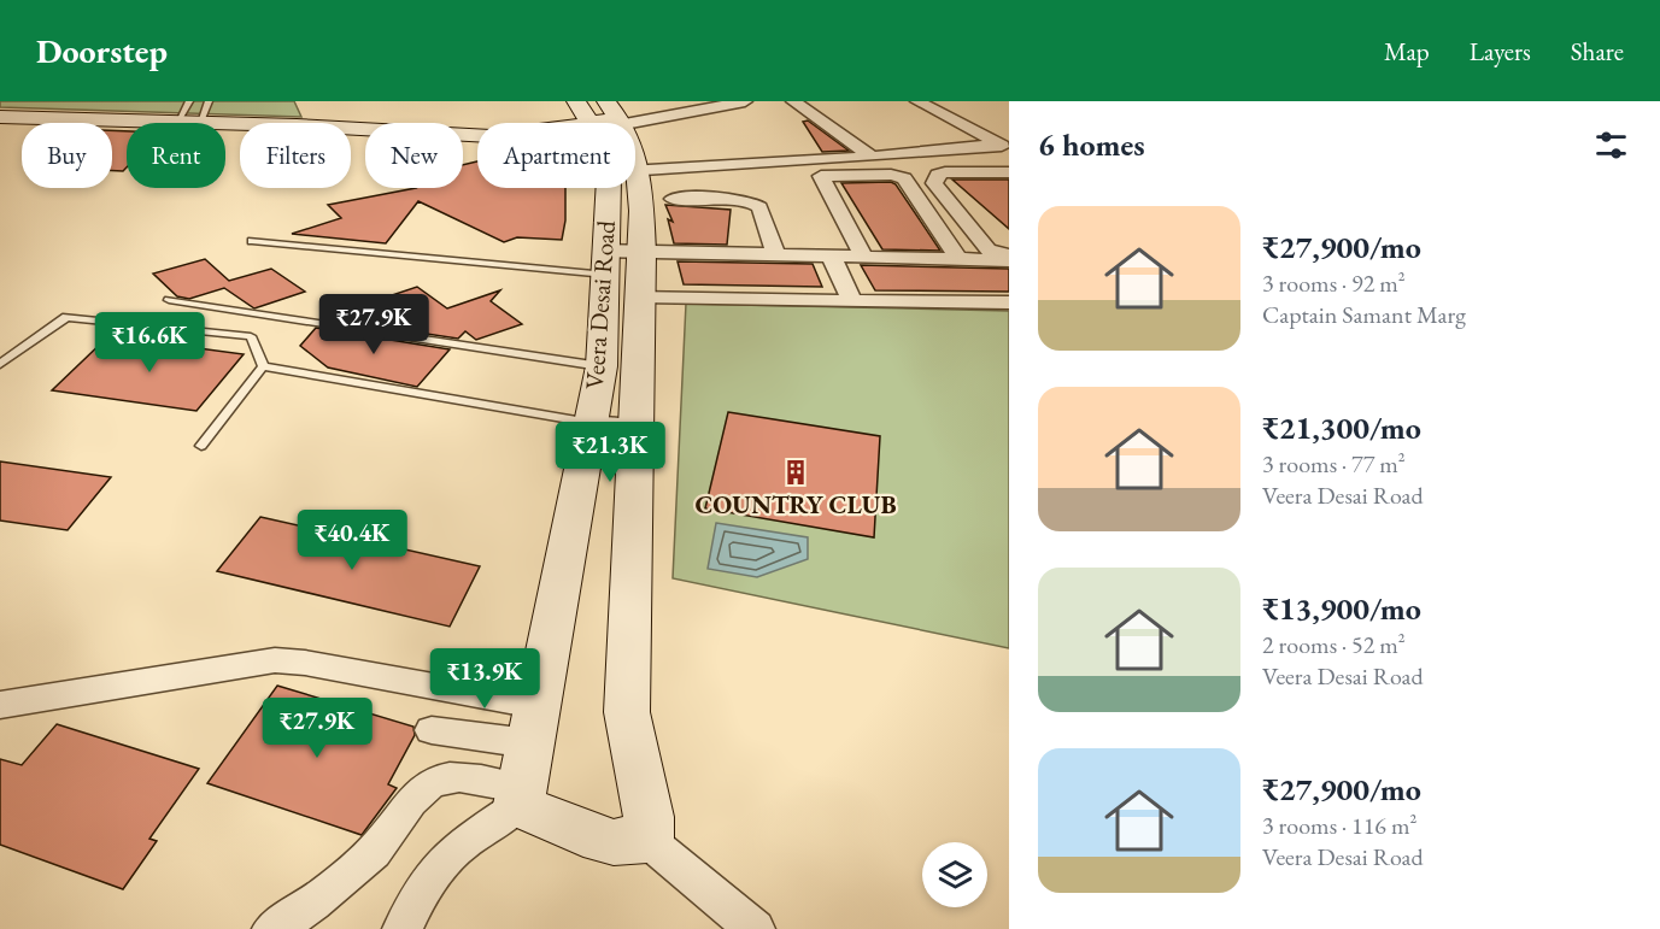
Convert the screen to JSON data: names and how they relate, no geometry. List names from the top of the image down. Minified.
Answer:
{"streets":{"street":["Veera Desai Road"]},"places":{"building":["COUNTRY CLUB"]},"page":{"header":"Doorstep","nav":["Map","Layers","Share"],"heading":"6 homes","chip":["Buy","Rent","Filters","New","Apartment"],"list":[{"name":"₹27,900/mo","note":"3 rooms · 92 m² · Captain Samant Marg"},{"name":"₹21,300/mo","note":"3 rooms · 77 m² · Veera Desai Road"},{"name":"₹13,900/mo","note":"2 rooms · 52 m² · Veera Desai Road"},{"name":"₹27,900/mo","note":"3 rooms · 116 m² · Veera Desai Road"}],"price":["₹27.9K","₹16.6K","₹21.3K","₹40.4K","₹13.9K","₹27.9K"]}}
